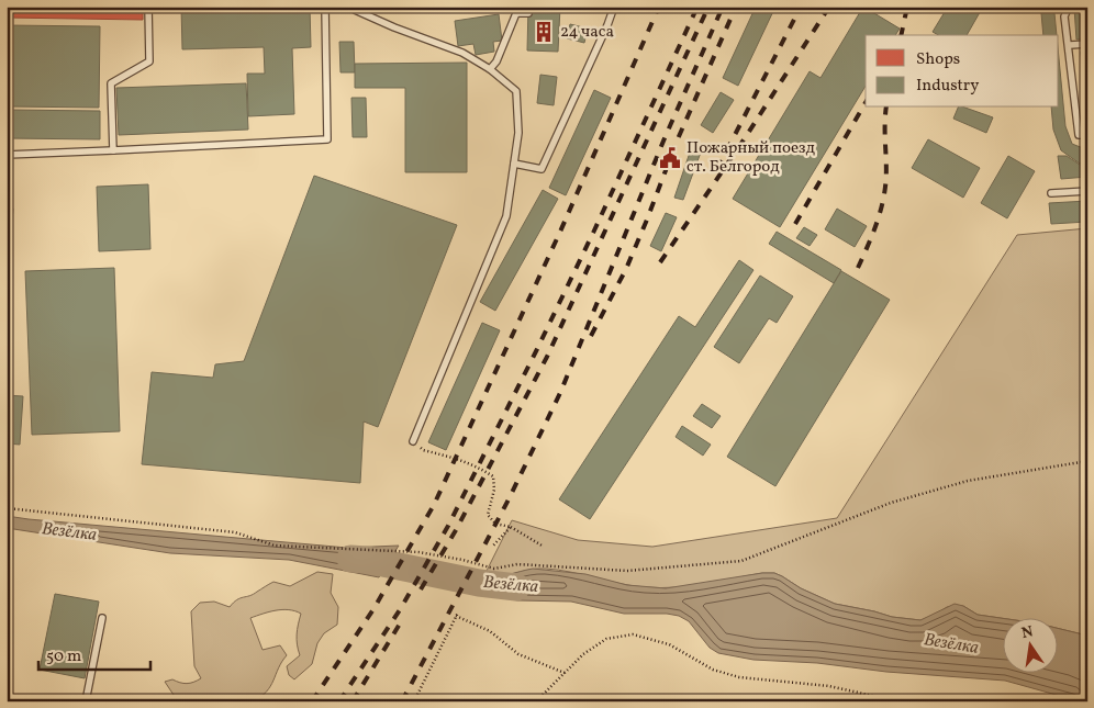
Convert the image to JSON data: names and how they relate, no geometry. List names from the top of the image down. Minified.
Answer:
{"water":["Везёлка"],"places":{"building":["24 часа"],"public building":["Пожарный поезд ст. Белгород"]},"legend":["Shops","Industry"],"scale_bar":"50 m","north":"top"}
